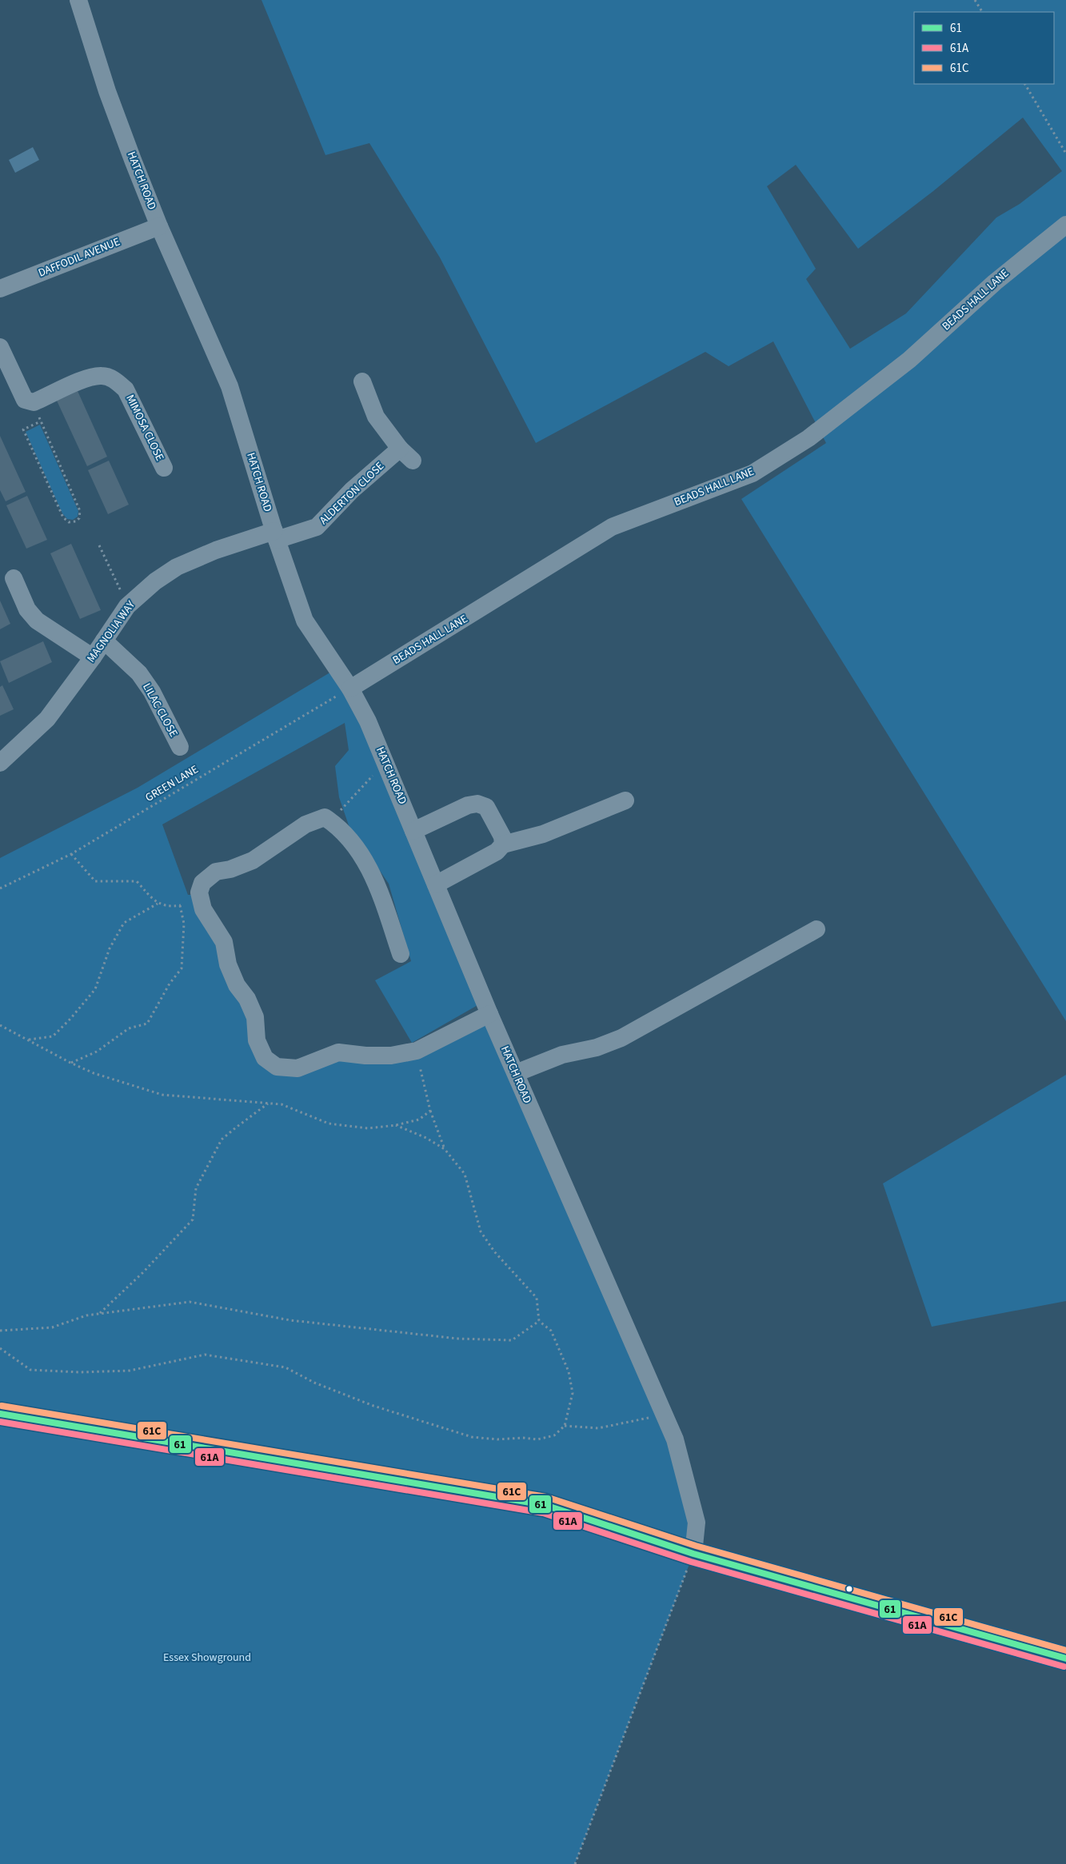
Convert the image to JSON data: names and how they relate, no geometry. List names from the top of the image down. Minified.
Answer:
{"streets":{"street":["HATCH ROAD","DAFFODIL AVENUE","BEADS HALL LANE","MIMOSA CLOSE","ALDERTON CLOSE","MAGNOLIA WAY","LILAC CLOSE"],"path":["GREEN LANE"]},"crossings":[["HATCH ROAD","DAFFODIL AVENUE"],["HATCH ROAD","BEADS HALL LANE"],["HATCH ROAD","ALDERTON CLOSE"],["HATCH ROAD","MAGNOLIA WAY"],["HATCH ROAD","GREEN LANE"],["BEADS HALL LANE","GREEN LANE"],["ALDERTON CLOSE","MAGNOLIA WAY"],["MAGNOLIA WAY","LILAC CLOSE"]],"parks":["Essex Showground"],"lines":["transit line 61C","transit line 61","transit line 61A"],"legend":["61","61A","61C"]}
